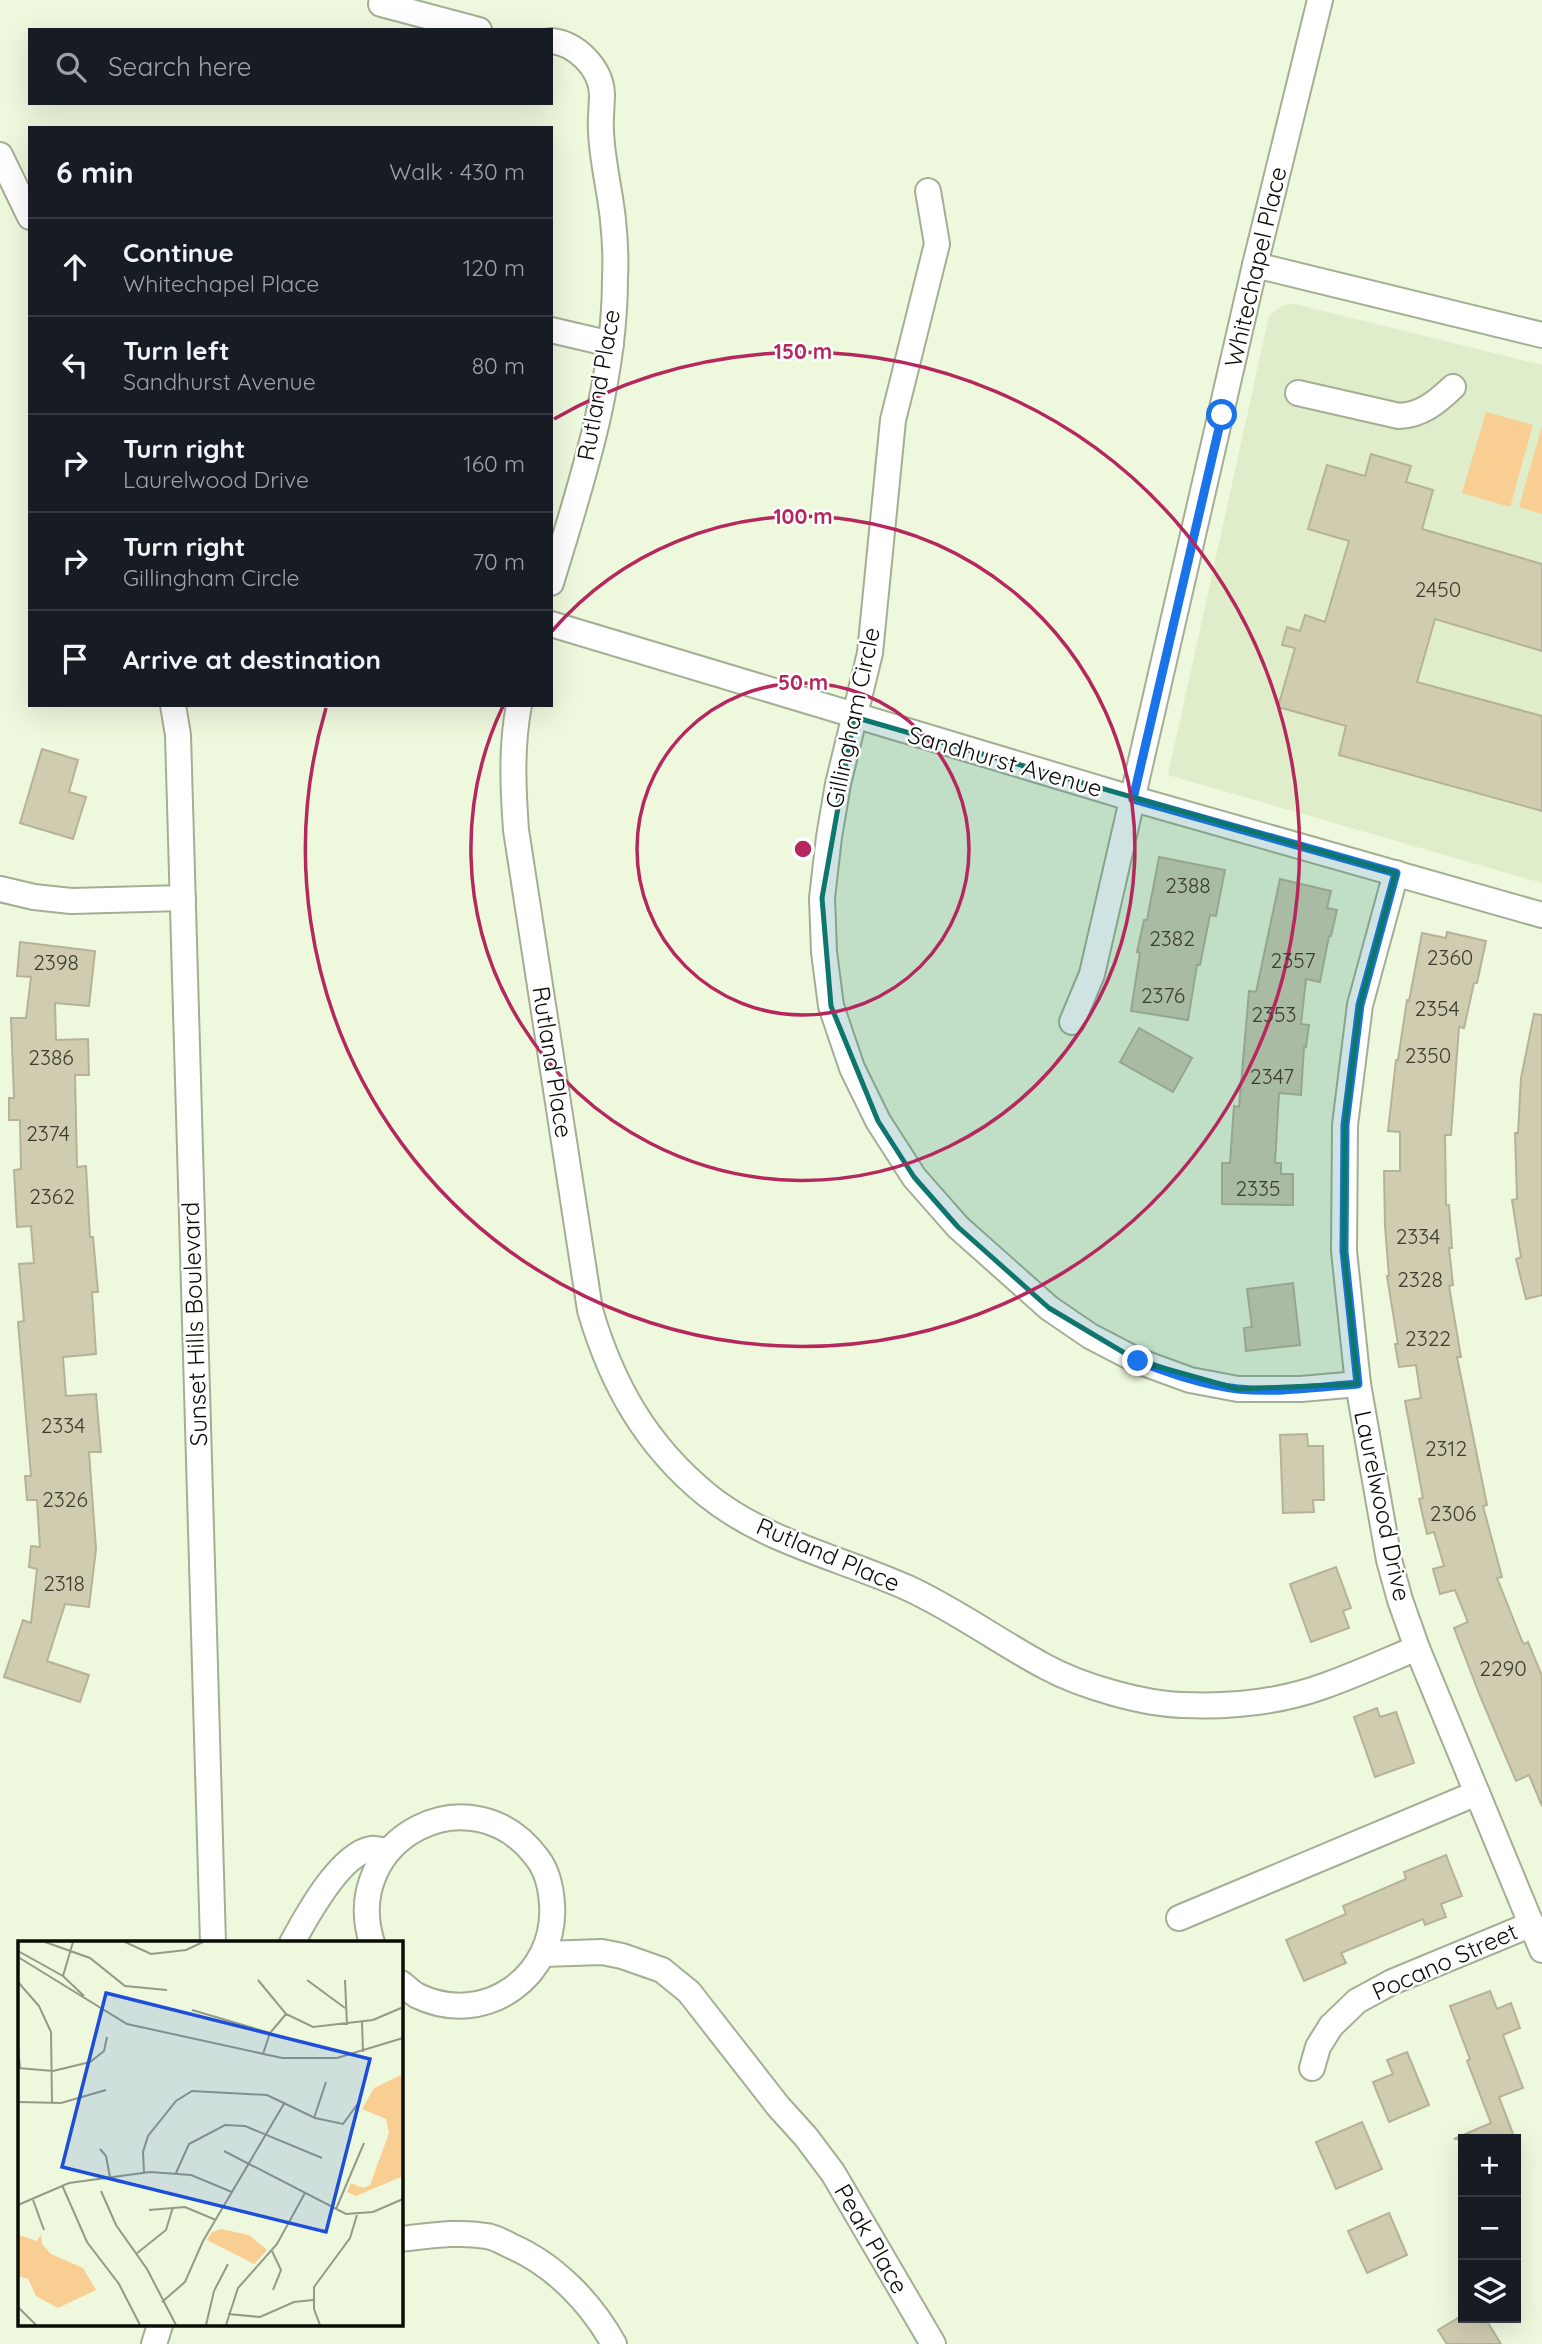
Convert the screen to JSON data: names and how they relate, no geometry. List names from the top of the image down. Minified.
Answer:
{"streets":{"street":["Whitechapel Place","Rutland Place","Gillingham Circle","Sandhurst Avenue","Sunset Hills Boulevard","Laurelwood Drive","Pocano Street","Peak Place"]},"crossings":[["Whitechapel Place","Sandhurst Avenue"],["Rutland Place","Laurelwood Drive"],["Gillingham Circle","Sandhurst Avenue"],["Gillingham Circle","Laurelwood Drive"],["Sandhurst Avenue","Laurelwood Drive"],["Laurelwood Drive","Pocano Street"]],"house_numbers":["2450","2388","2382","2360","2357","2398","2376","2354","2353","2350","2386","2347","2374","2335","2362","2334","2328","2322","2334","2312","2326","2306","2318","2290"],"page":{"search":"Search here","heading":["6 min","Walk · 430 m"],"list":[["Continue","Whitechapel Place","120 m"],["Turn left","Sandhurst Avenue","80 m"],["Turn right","Laurelwood Drive","160 m"],["Turn right","Gillingham Circle","70 m"],"Arrive at destination"],"map_buttons":["+","−"]},"rings":["150 m","100 m","50 m"]}
